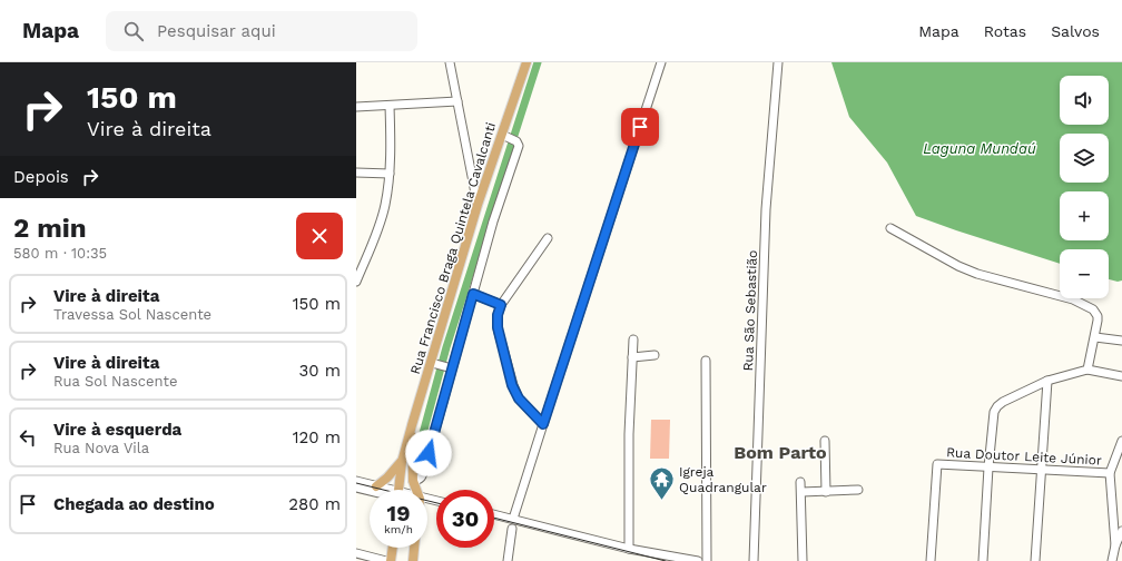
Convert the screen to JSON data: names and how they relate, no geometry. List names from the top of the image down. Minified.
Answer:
{"streets":{"main road":["Rua Francisco Braga Quintela Cavalcanti"],"street":["Rua São Sebastião","Rua Doutor Leite Júnior"]},"districts":["Bom Parto"],"water":["Laguna Mundaú"],"places":{"temple":["Igreja Quadrangular"]},"page":{"header":"Mapa","search":"Pesquisar aqui","nav":["Mapa","Rotas","Salvos"],"turn":["150 m","Vire à direita"],"map_buttons":["+","−"],"then":"Depois","heading":["2 min","580 m · 10:35"],"list":[{"name":"Vire à direita","note":"Travessa Sol Nascente","value":"150 m"},{"name":"Vire à direita","note":"Rua Sol Nascente","value":"30 m"},{"name":"Vire à esquerda","note":"Rua Nova Vila","value":"120 m"},{"name":"Chegada ao destino","value":"280 m"}],"speed":"19 km/h","limit":"30"}}
